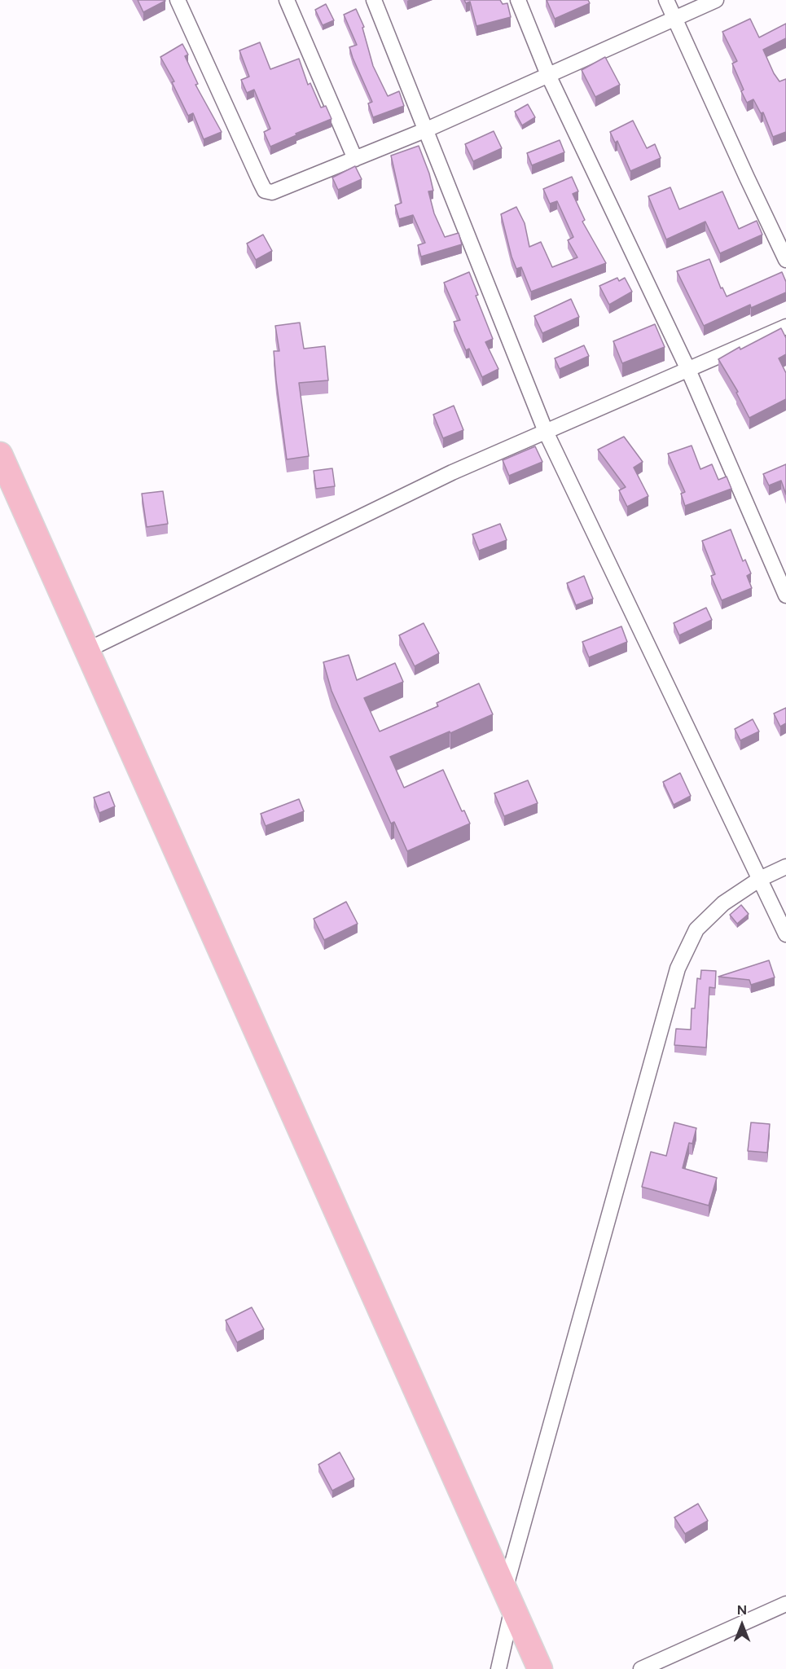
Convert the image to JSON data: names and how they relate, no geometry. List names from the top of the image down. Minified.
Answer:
{"north":"top"}
